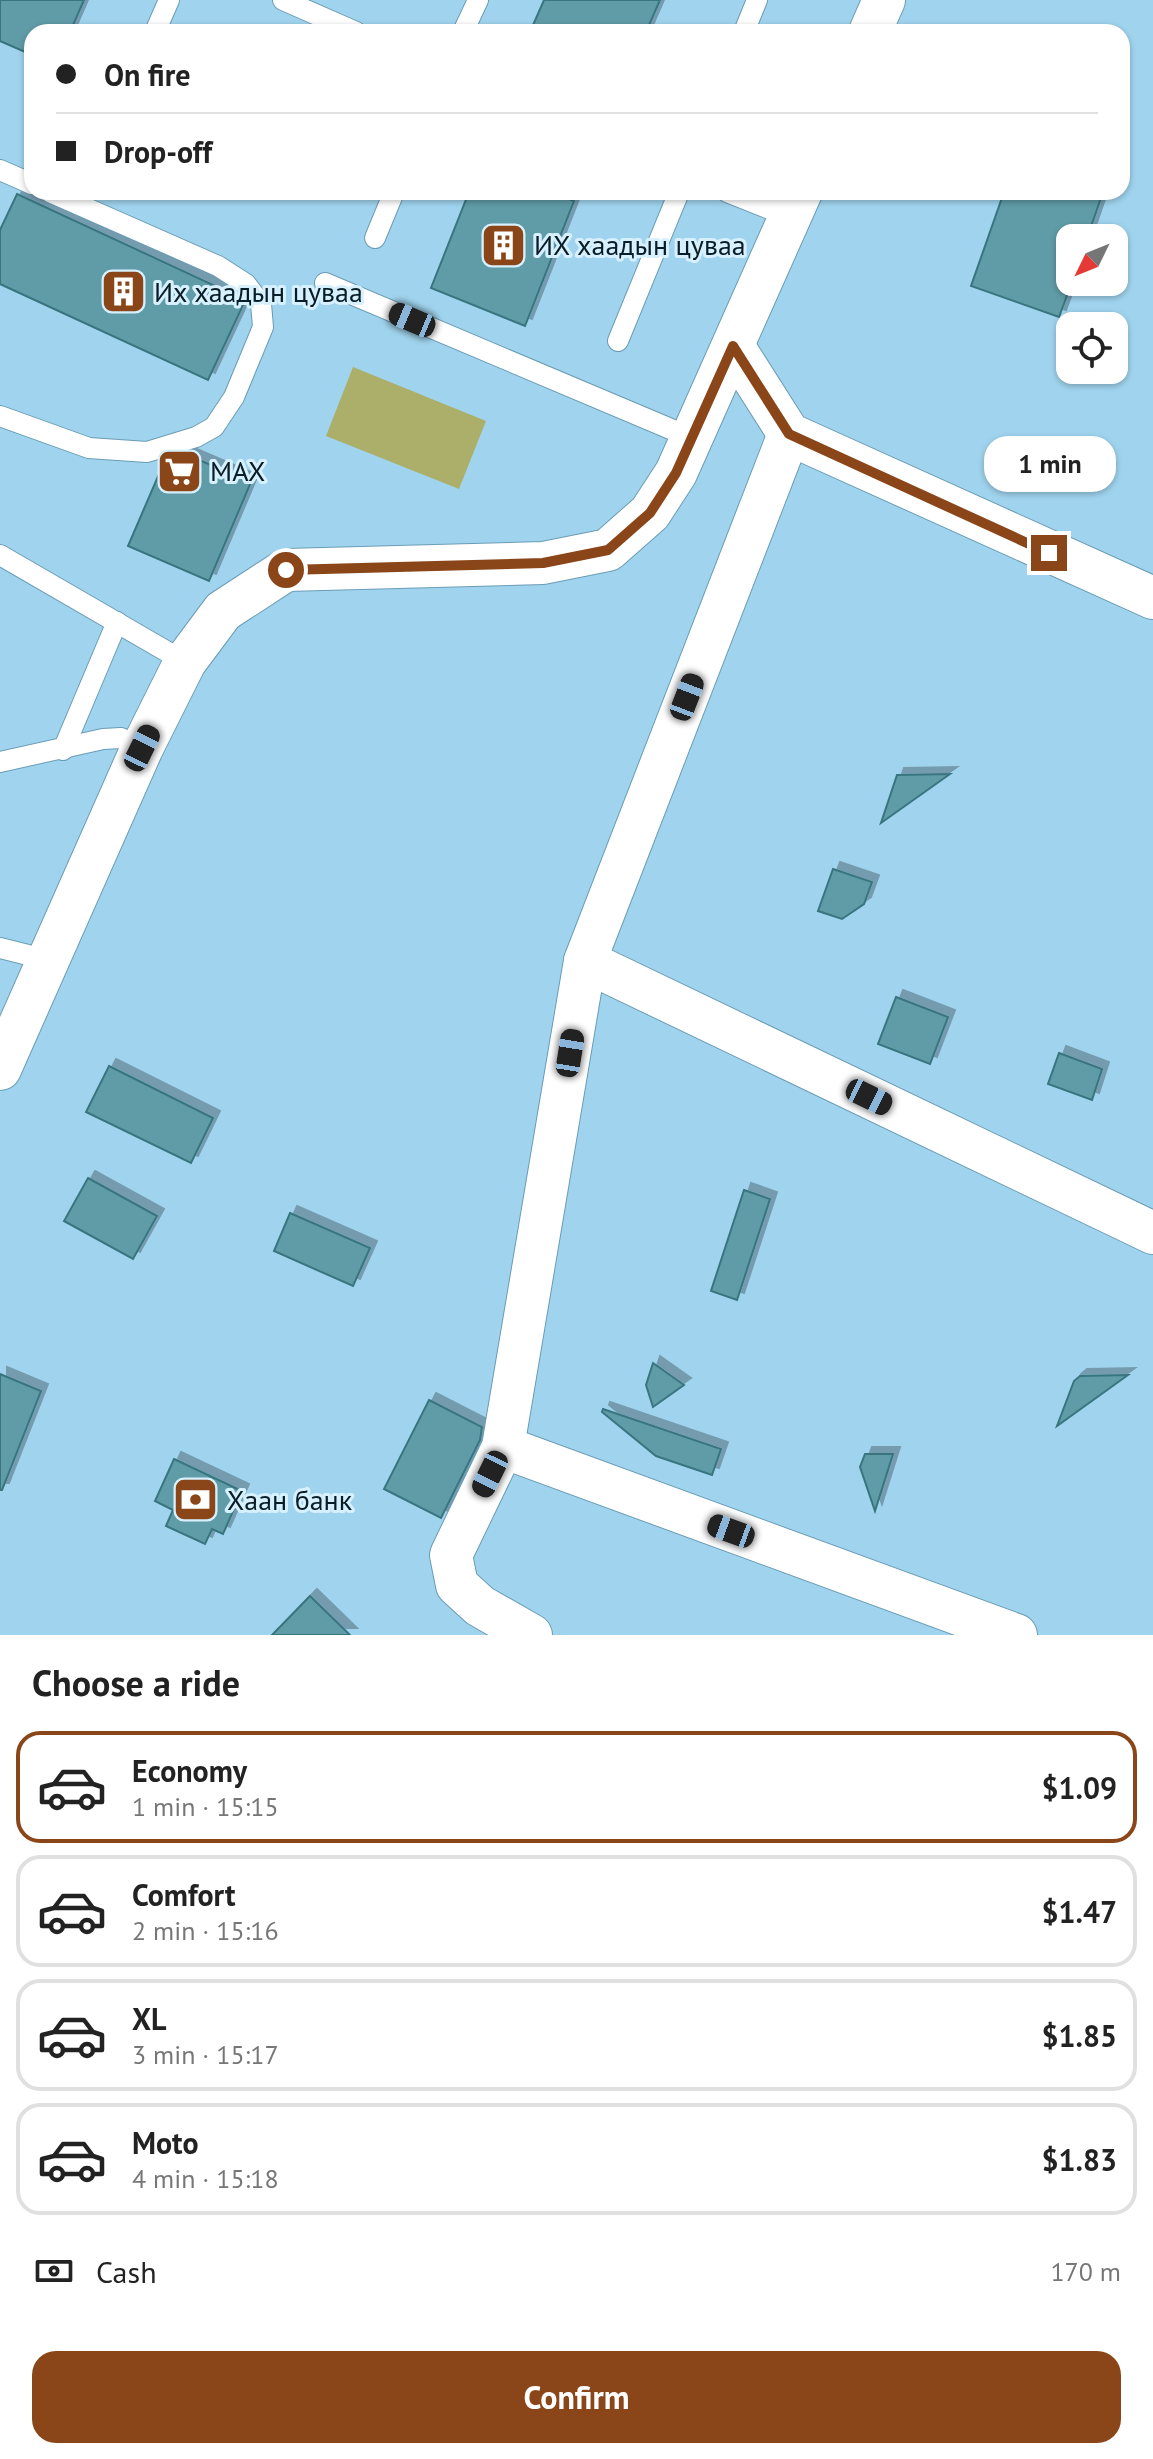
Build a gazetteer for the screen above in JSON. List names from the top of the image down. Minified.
{"places":{"building":["ИХ хаадын цуваа","Их хаадын цуваа"],"supermarket":["МАХ"],"bank":["Хаан банк"]},"north":"bottom left","page":{"banner":["On fire","Drop-off"],"bubble":"1 min","heading":"Choose a ride","list":[{"name":"Economy","note":"1 min · 15:15","value":"$1.09"},{"name":"Comfort","note":"2 min · 15:16","value":"$1.47"},{"name":"XL","note":"3 min · 15:17","value":"$1.85"},{"name":"Moto","note":"4 min · 15:18","value":"$1.83"}],"pay":["Cash","170 m"],"buttons":"Confirm"}}
